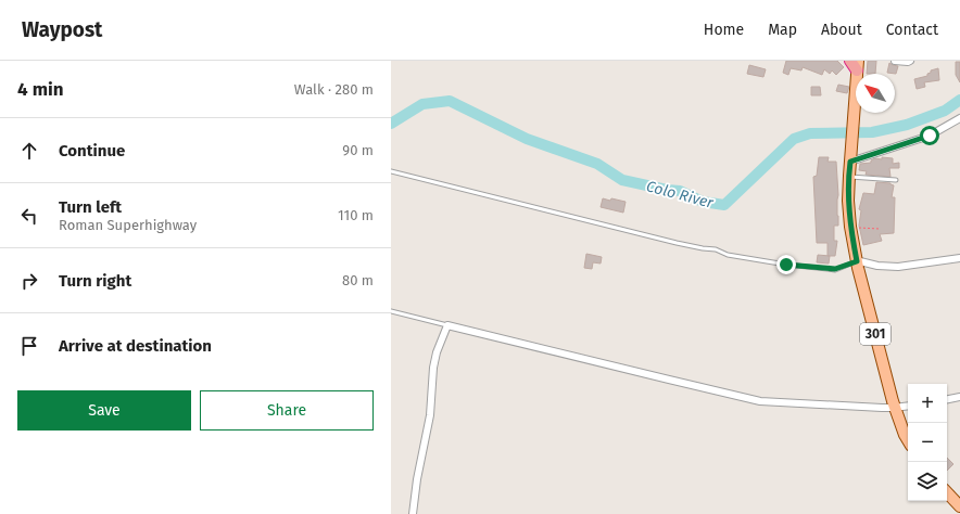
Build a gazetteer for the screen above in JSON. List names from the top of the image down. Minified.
{"streets":{"main road":["301"]},"water":["Colo River"],"north":"top left","page":{"header":"Waypost","nav":["Home","Map","About","Contact"],"heading":["4 min","Walk · 280 m"],"list":[["Continue","90 m"],["Turn left","Roman Superhighway","110 m"],["Turn right","80 m"],"Arrive at destination"],"buttons":["Save","Share"],"map_buttons":["+","−"]}}
